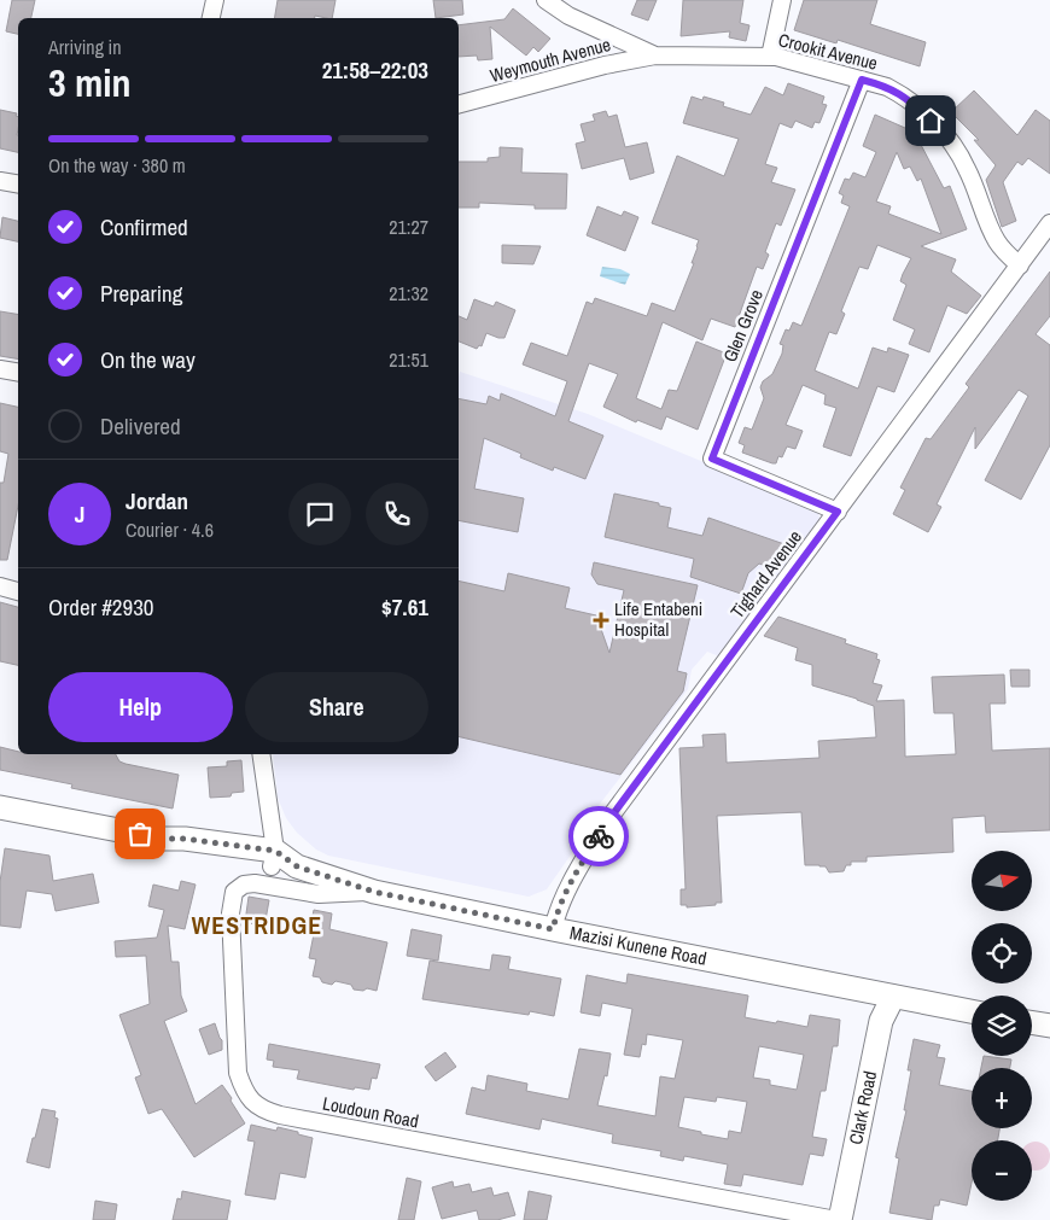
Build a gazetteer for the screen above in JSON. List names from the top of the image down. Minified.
{"streets":{"street":["Crookit Avenue","Weymouth Avenue","Glen Grove","Tighard Avenue","Mazisi Kunene Road","Clark Road","Loudoun Road"]},"crossings":[["Crookit Avenue","Weymouth Avenue"],["Crookit Avenue","Glen Grove"],["Crookit Avenue","Tighard Avenue"],["Glen Grove","Tighard Avenue"],["Tighard Avenue","Mazisi Kunene Road"],["Mazisi Kunene Road","Clark Road"],["Mazisi Kunene Road","Loudoun Road"],["Clark Road","Loudoun Road"]],"districts":["WESTRIDGE"],"places":{"health":["Life Entabeni Hospital"]},"north":"right","page":{"heading":["3 min","Arriving in","21:58–22:03"],"panel":["Jordan","Courier · 4.6","Order #2930","$7.61"],"bar":"On the way · 380 m","list":[["Confirmed","21:27"],["Preparing","21:32"],["On the way","21:51"],"Delivered"],"round":"J","buttons":["Help","Share"],"map_buttons":["+","−"]}}
